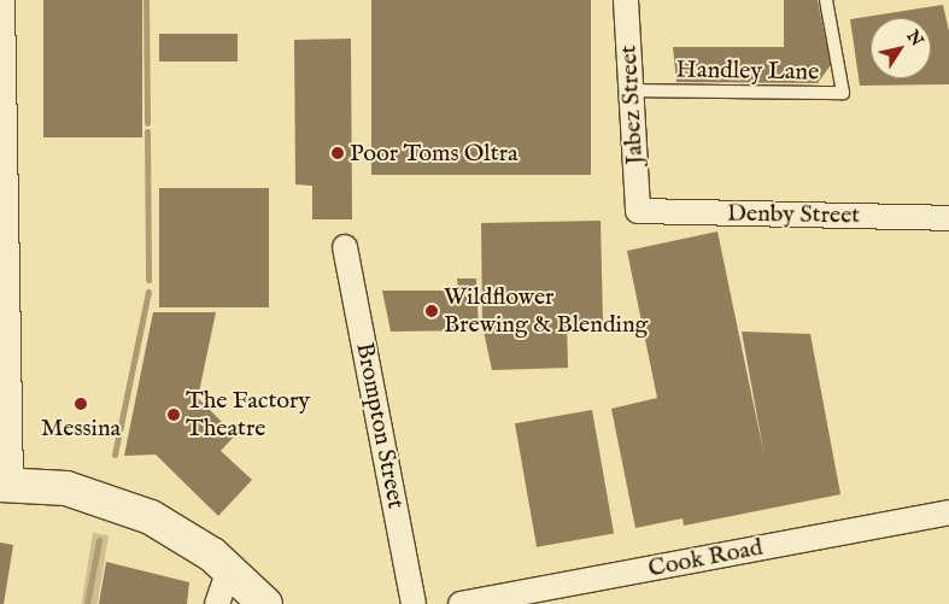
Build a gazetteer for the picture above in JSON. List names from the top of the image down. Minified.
{"streets":{"street":["Jabez Street","Denby Street","Brompton Street","Cook Road"],"lane":["Handley Lane"]},"crossings":[["Handley Lane","Jabez Street"],["Jabez Street","Denby Street"]],"places":["Poor Toms Oltra","Wildflower Brewing & Blending","Messina","The Factory Theatre"],"north":"top right"}
